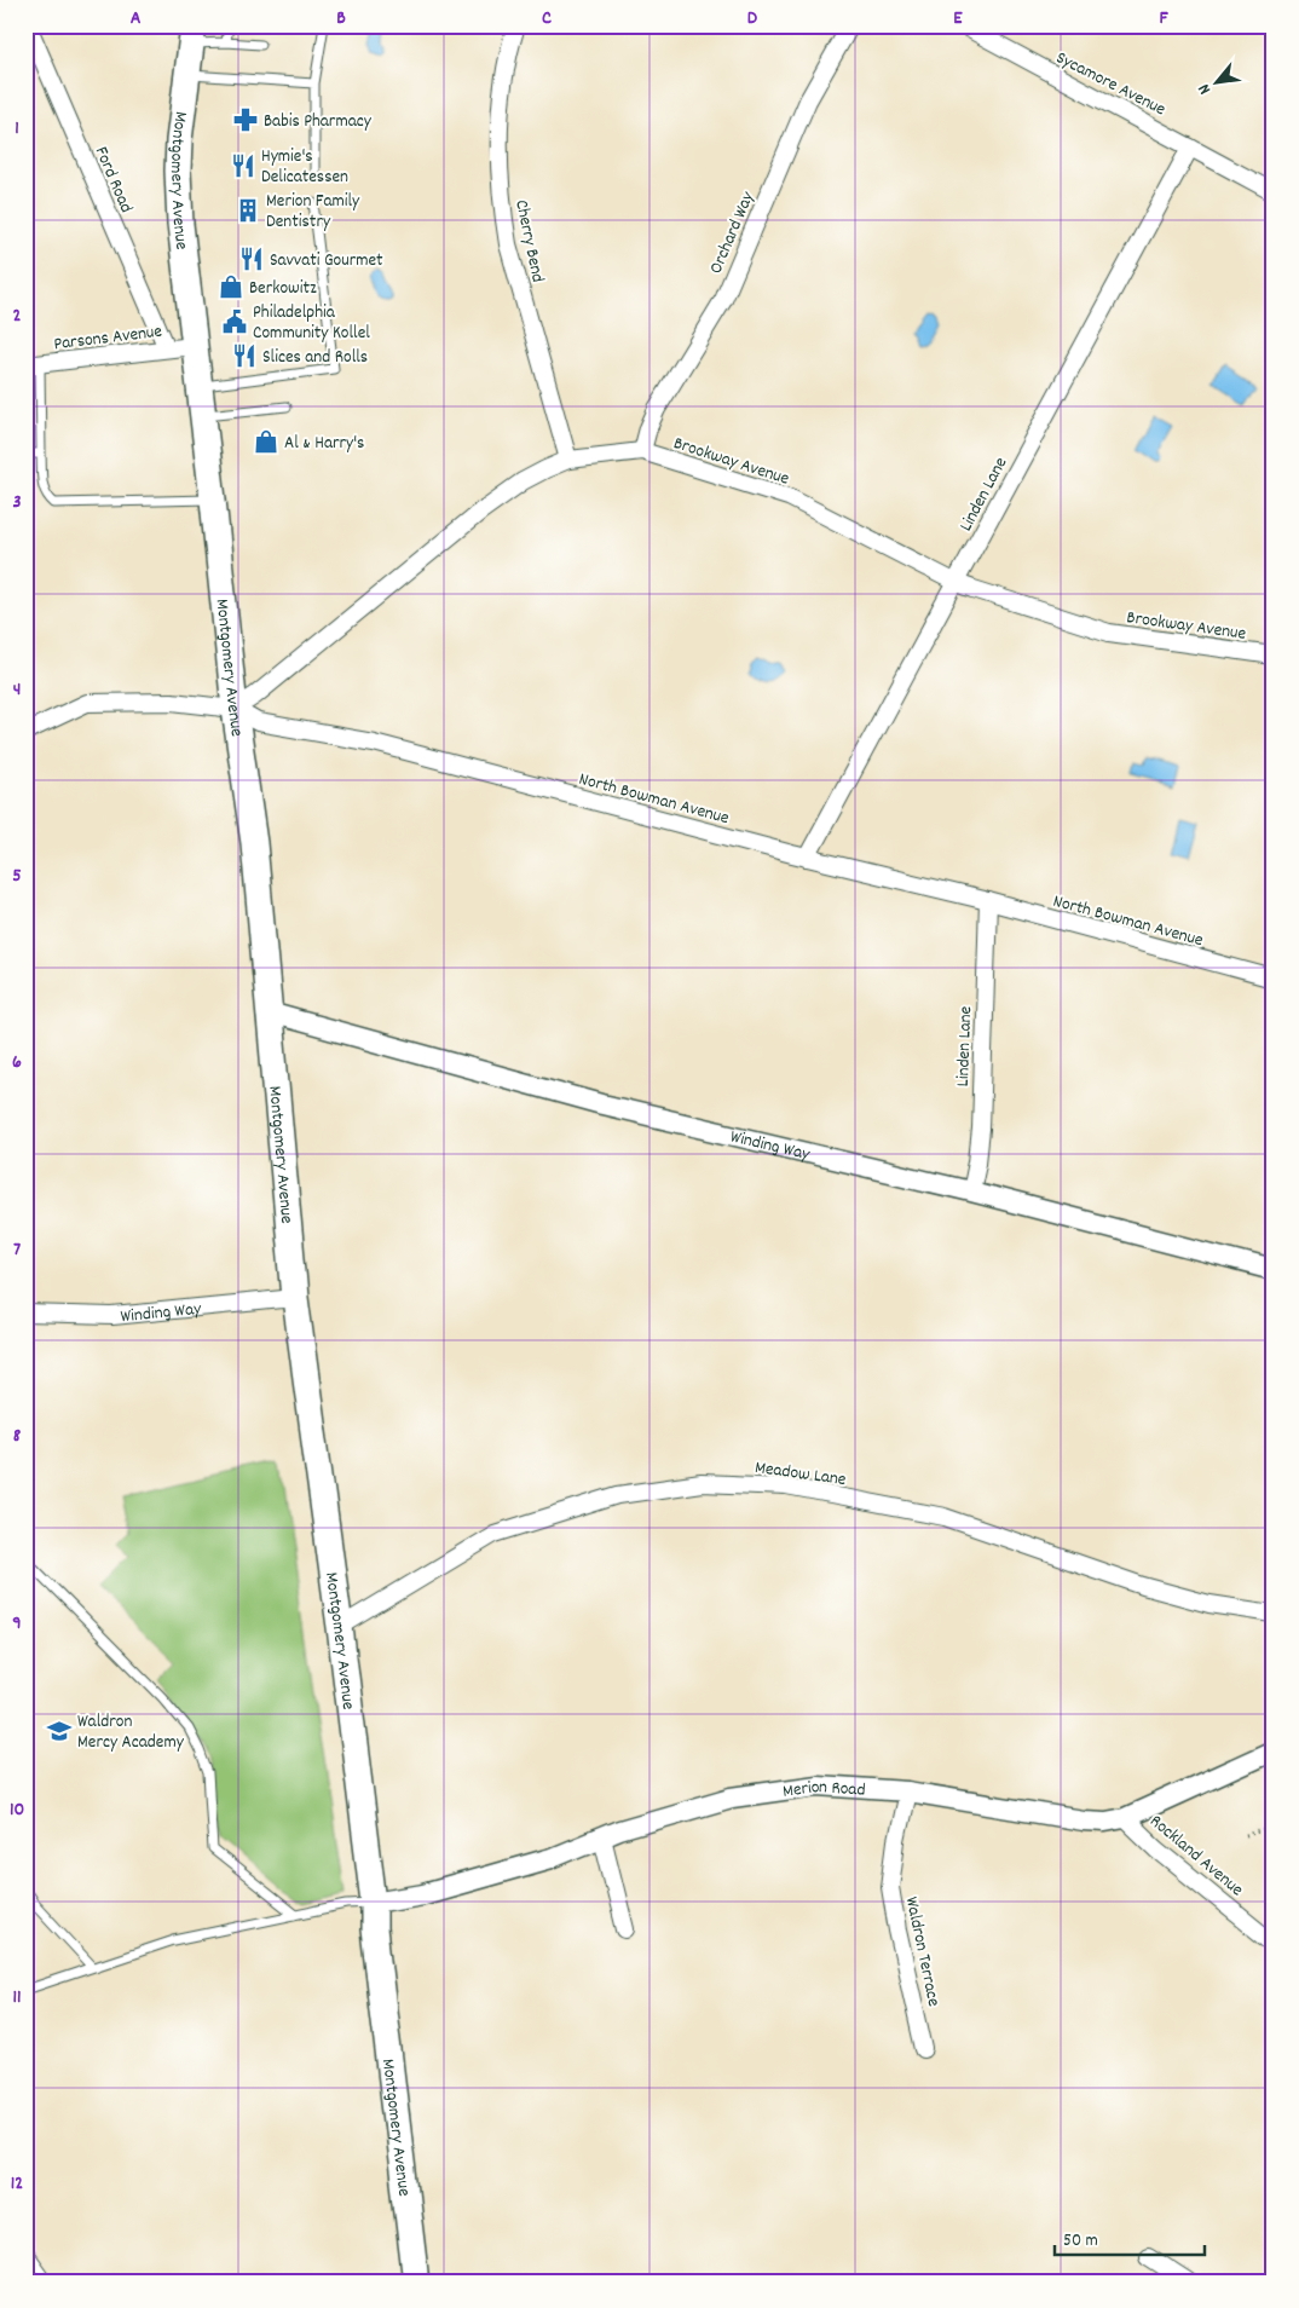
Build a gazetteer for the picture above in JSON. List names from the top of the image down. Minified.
{"streets":{"main road":["Montgomery Avenue"],"street":["Sycamore Avenue","Ford Road","Orchard Way","Cherry Bend","Parsons Avenue","Brookway Avenue","Linden Lane","North Bowman Avenue","Winding Way","Meadow Lane","Merion Road","Rockland Avenue","Waldron Terrace"]},"crossings":[["Sycamore Avenue","Linden Lane"],["Ford Road","Parsons Avenue"],["Montgomery Avenue","Parsons Avenue"],["Montgomery Avenue","Brookway Avenue"],["Montgomery Avenue","North Bowman Avenue"],["Montgomery Avenue","Winding Way"],["Montgomery Avenue","Meadow Lane"],["Montgomery Avenue","Merion Road"],["Orchard Way","Brookway Avenue"],["Cherry Bend","Brookway Avenue"],["Brookway Avenue","Linden Lane"],["Brookway Avenue","North Bowman Avenue"],["Linden Lane","North Bowman Avenue"],["Linden Lane","Winding Way"],["Merion Road","Rockland Avenue"],["Merion Road","Waldron Terrace"]],"places":{"pharmacy":["Babis Pharmacy"],"restaurant":["Hymie's Delicatessen","Savvati Gourmet","Slices and Rolls"],"building":["Merion Family Dentistry"],"shop":["Berkowitz","Al & Harry's"],"public building":["Philadelphia Community Kollel"],"school or university":["Waldron Mercy Academy"]},"scale_bar":"50 m","north":"bottom left","grid":{"columns":["A","B","C","D","E","F"],"rows":["1","2","3","4","5","6","7","8","9","10","11","12"]}}
